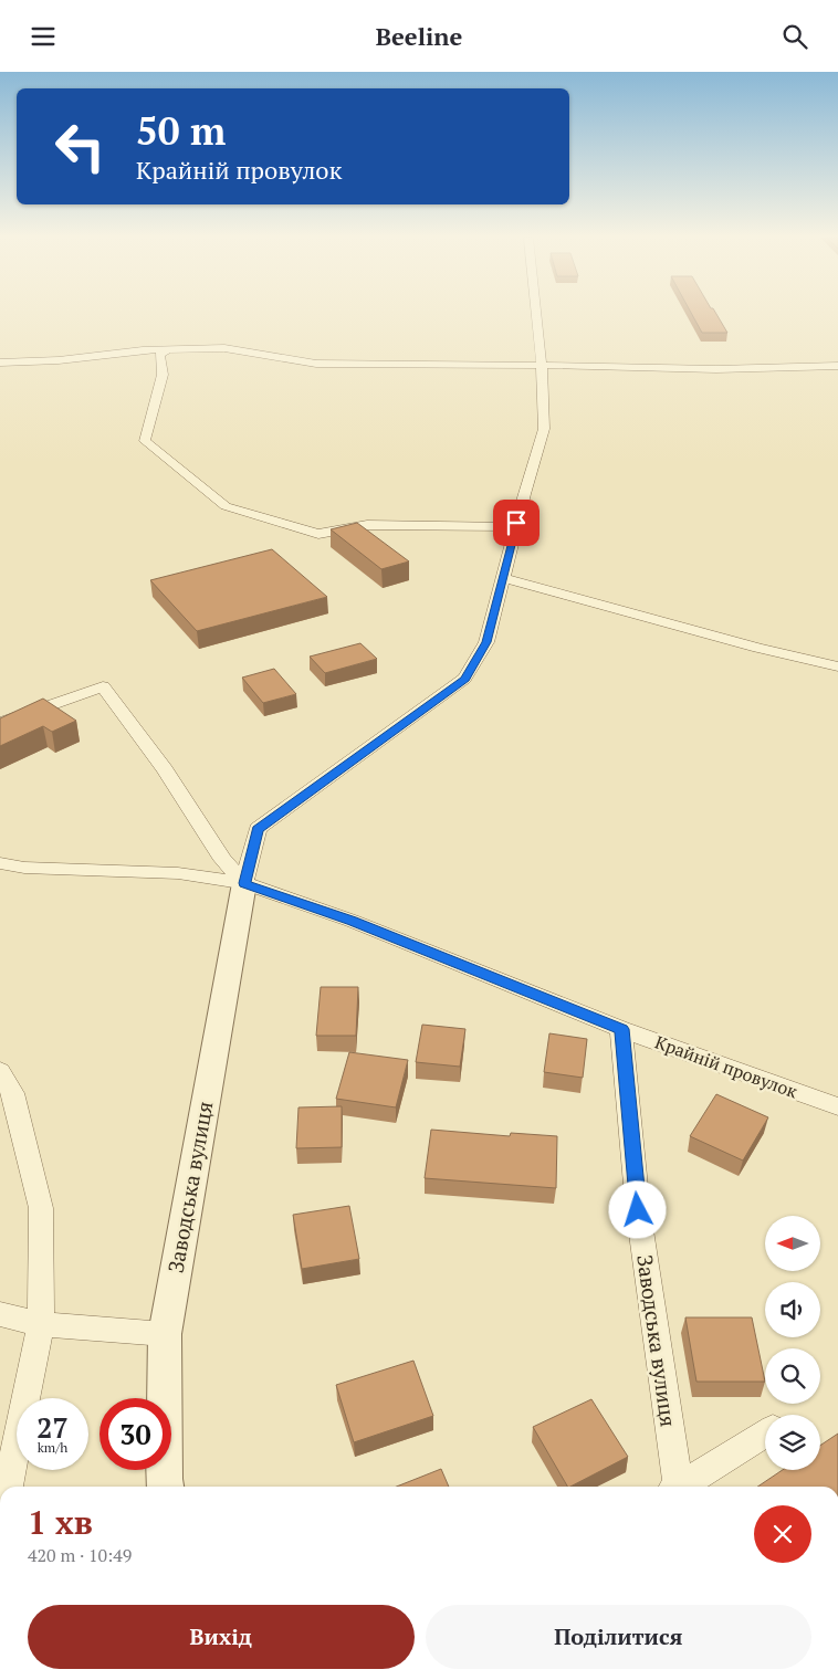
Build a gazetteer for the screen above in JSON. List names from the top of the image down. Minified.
{"streets":{"street":["Крайній провулок","Заводська вулиця"]},"crossings":[["Крайній провулок","Заводська вулиця"]],"north":"left","page":{"header":"Beeline","turn":["50 m","Крайній провулок"],"speed":"27 km/h","limit":"30","heading":["1 хв","420 m · 10:49"],"buttons":["Вихід","Поділитися"]}}
